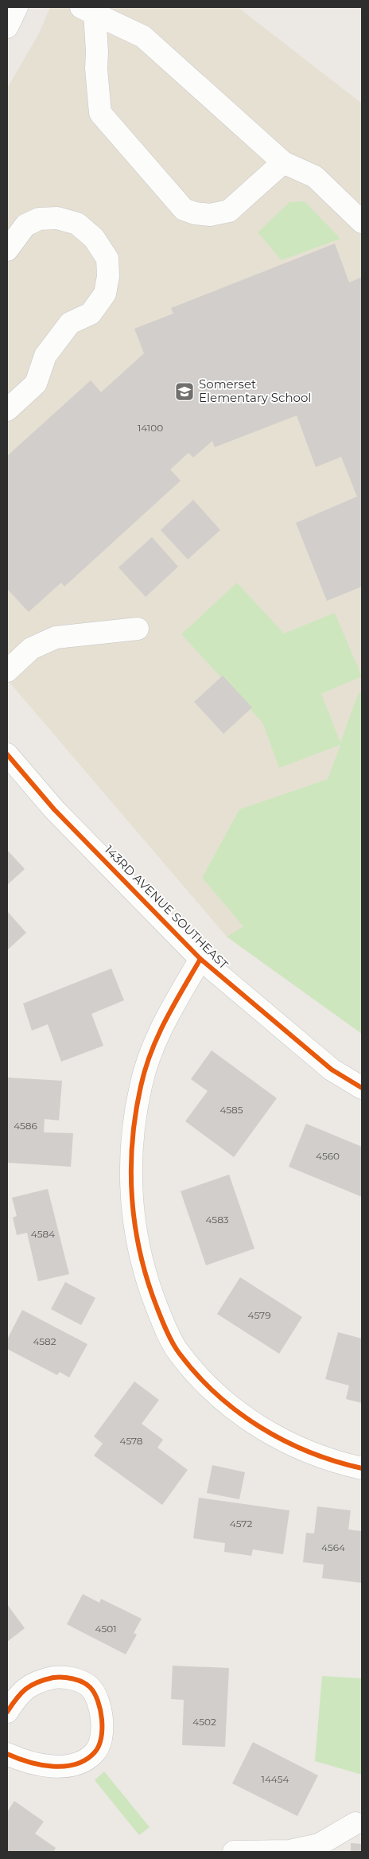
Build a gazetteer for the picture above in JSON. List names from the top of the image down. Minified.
{"streets":{"street":["143RD AVENUE SOUTHEAST"]},"places":{"school or university":["Somerset Elementary School"]},"house_numbers":["14100","4585","4586","4560","4583","4584","4579","4582","4578","4572","4564","4501","4502","14454"]}
